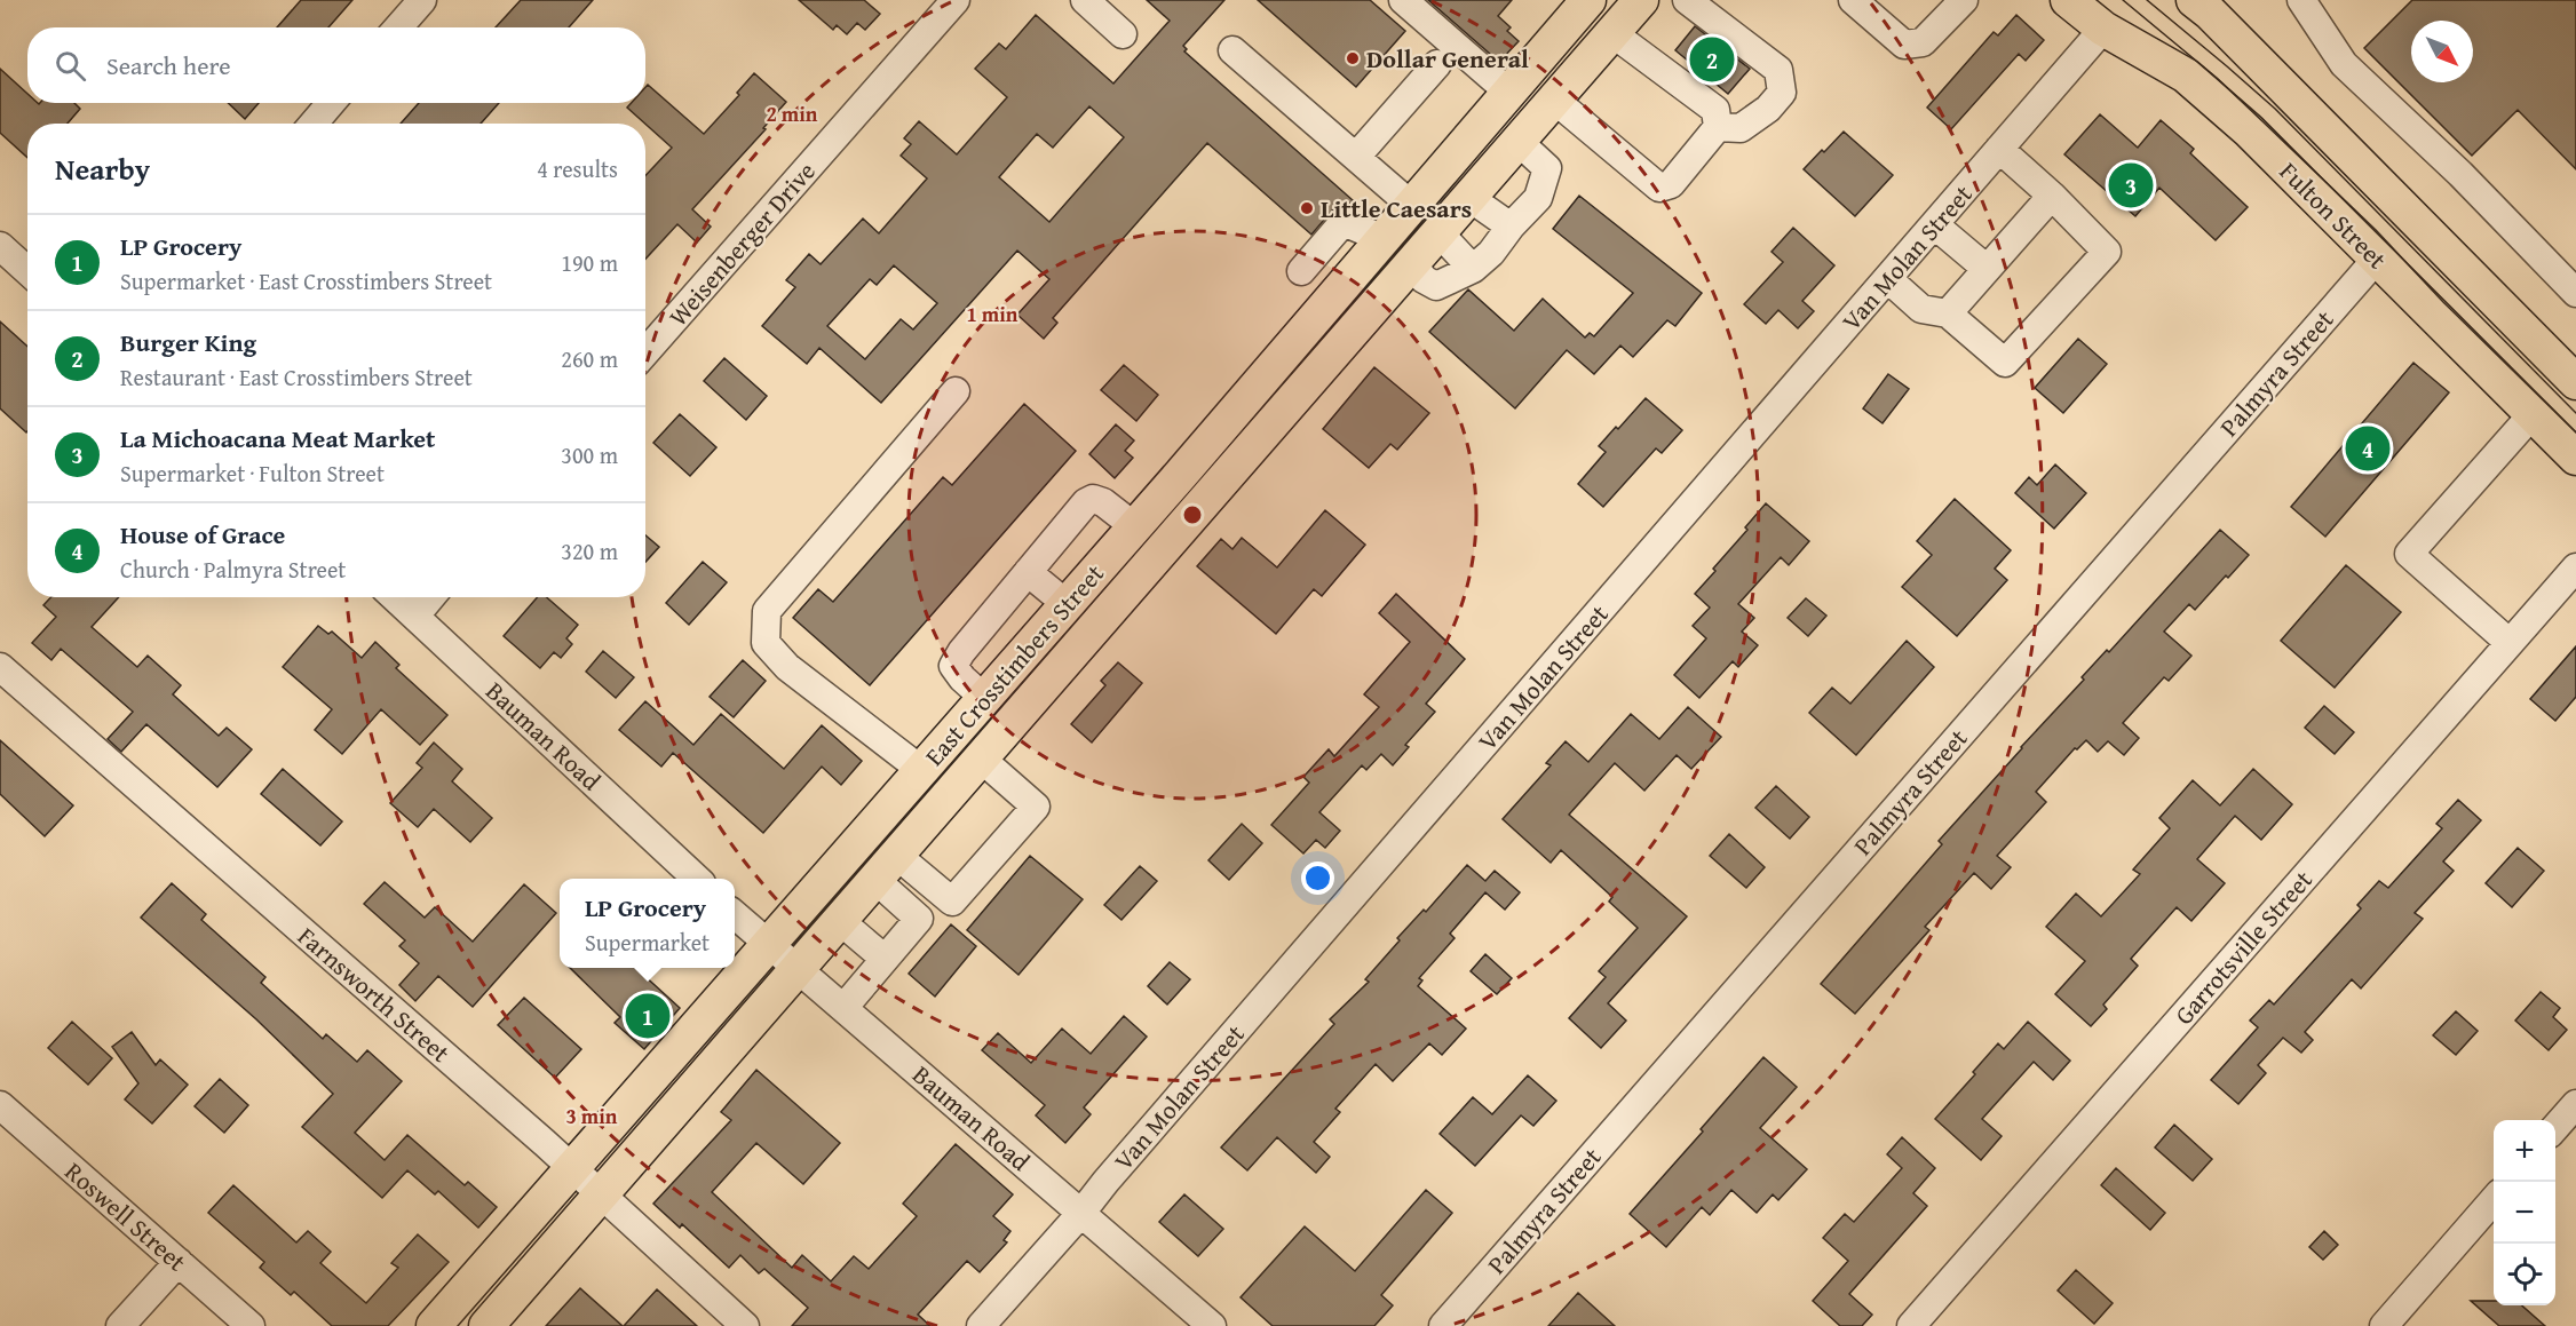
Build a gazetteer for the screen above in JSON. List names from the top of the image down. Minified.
{"streets":{"main road":["Fulton Street","East Crosstimbers Street"],"street":["Weisenberger Drive","Van Molan Street","Palmyra Street","Bauman Road","Garrotsville Street","Farnsworth Street","Roswell Street"]},"crossings":[["Fulton Street","Van Molan Street"],["Fulton Street","Palmyra Street"],["Van Molan Street","Bauman Road"],["East Crosstimbers Street","Bauman Road"],["East Crosstimbers Street","Farnsworth Street"]],"places":["Dollar General","Little Caesars"],"north":"bottom right","page":{"search":"Search here","pins":["2","3","4","1"],"heading":["Nearby","4 results"],"list":[{"mark":"1","name":"LP Grocery","note":"Supermarket · East Crosstimbers Street","value":"190 m"},{"mark":"2","name":"Burger King","note":"Restaurant · East Crosstimbers Street","value":"260 m"},{"mark":"3","name":"La Michoacana Meat Market","note":"Supermarket · Fulton Street","value":"300 m"},{"mark":"4","name":"House of Grace","note":"Church · Palmyra Street","value":"320 m"}],"popup":["LP Grocery","Supermarket"],"map_buttons":["+","−"]},"rings":["2 min","1 min","3 min"]}
